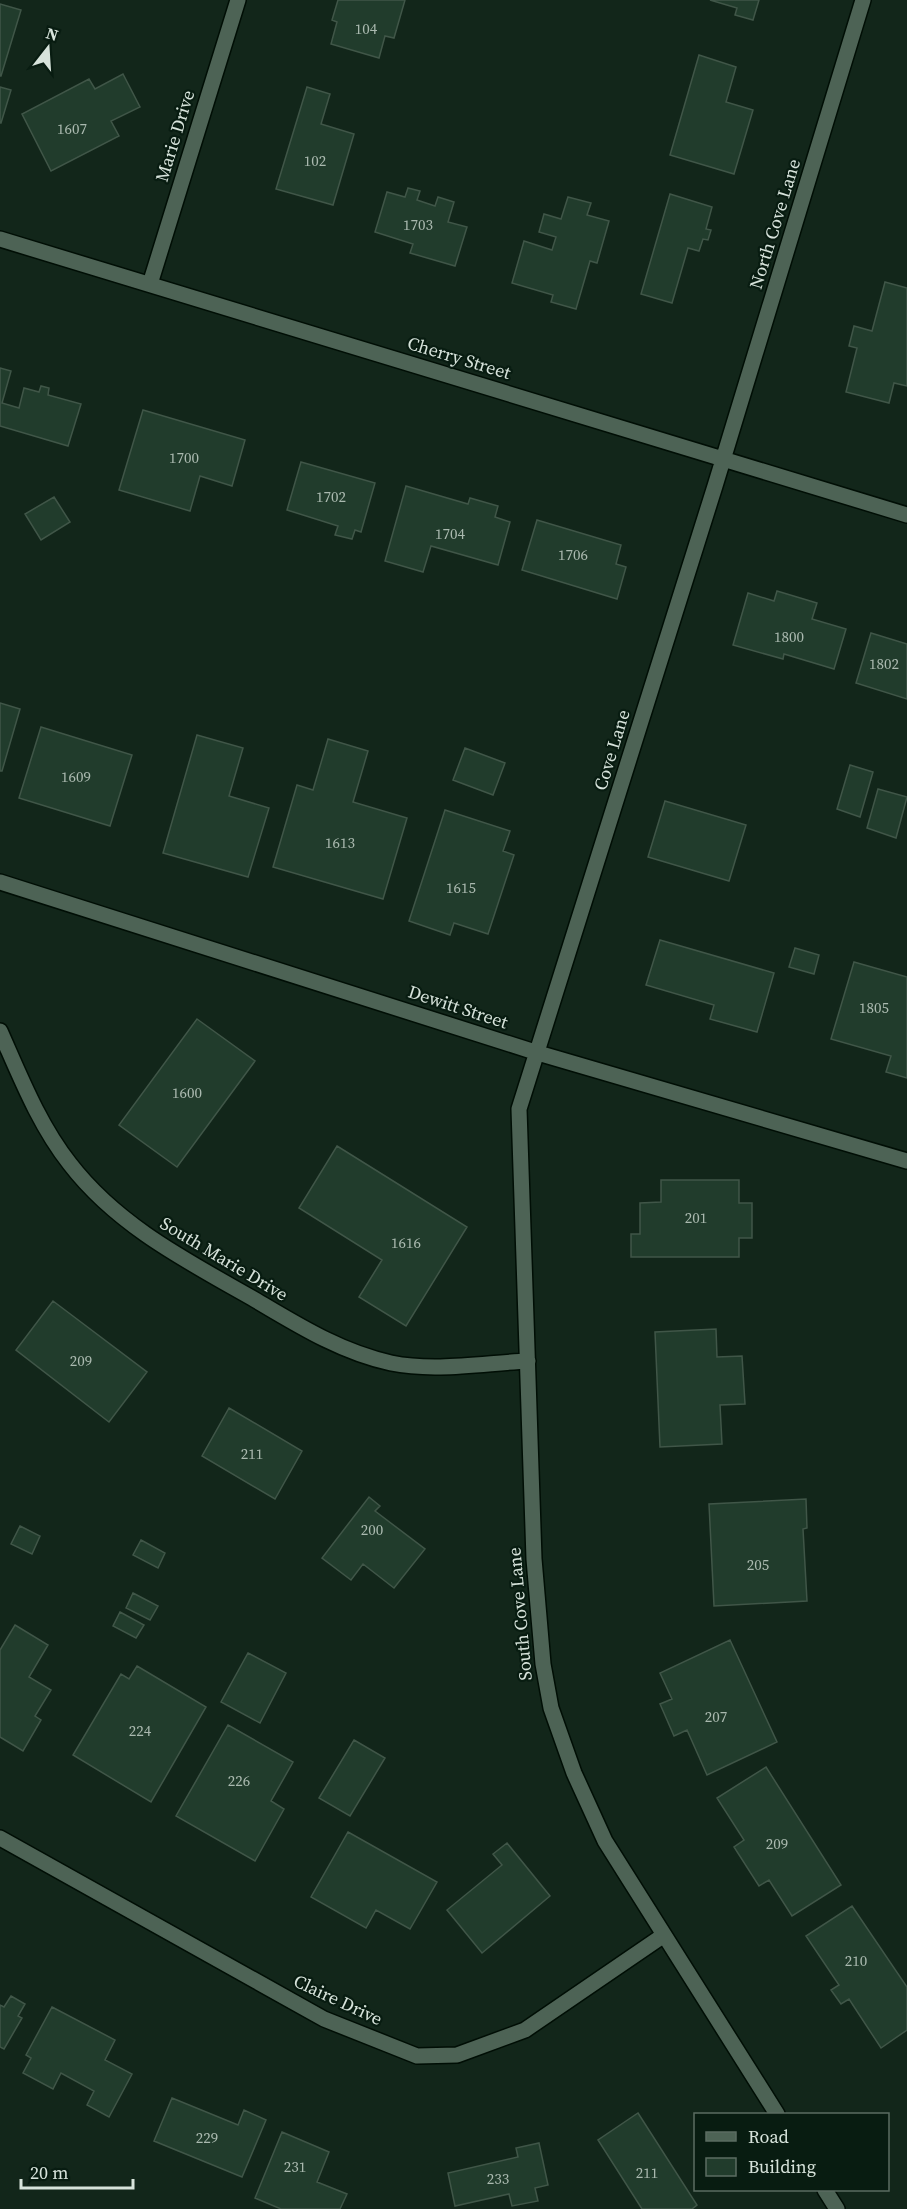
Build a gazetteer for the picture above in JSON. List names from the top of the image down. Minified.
{"streets":{"street":["Marie Drive","North Cove Lane","Cherry Street","Cove Lane","Dewitt Street","South Marie Drive","South Cove Lane","Claire Drive"]},"crossings":[["Marie Drive","Cherry Street"],["North Cove Lane","Cherry Street"],["North Cove Lane","Cove Lane"],["Cherry Street","Cove Lane"],["Cove Lane","Dewitt Street"],["Cove Lane","South Cove Lane"],["Dewitt Street","South Cove Lane"],["South Marie Drive","South Cove Lane"],["South Cove Lane","Claire Drive"]],"house_numbers":["104","1607","102","1703","1700","1702","1704","1706","1800","1802","1609","1613","1615","1805","1600","201","1616","209","211","200","205","207","224","226","209","210","229","231","211","233"],"legend":["Road","Building"],"scale_bar":"20 m","north":"top"}
